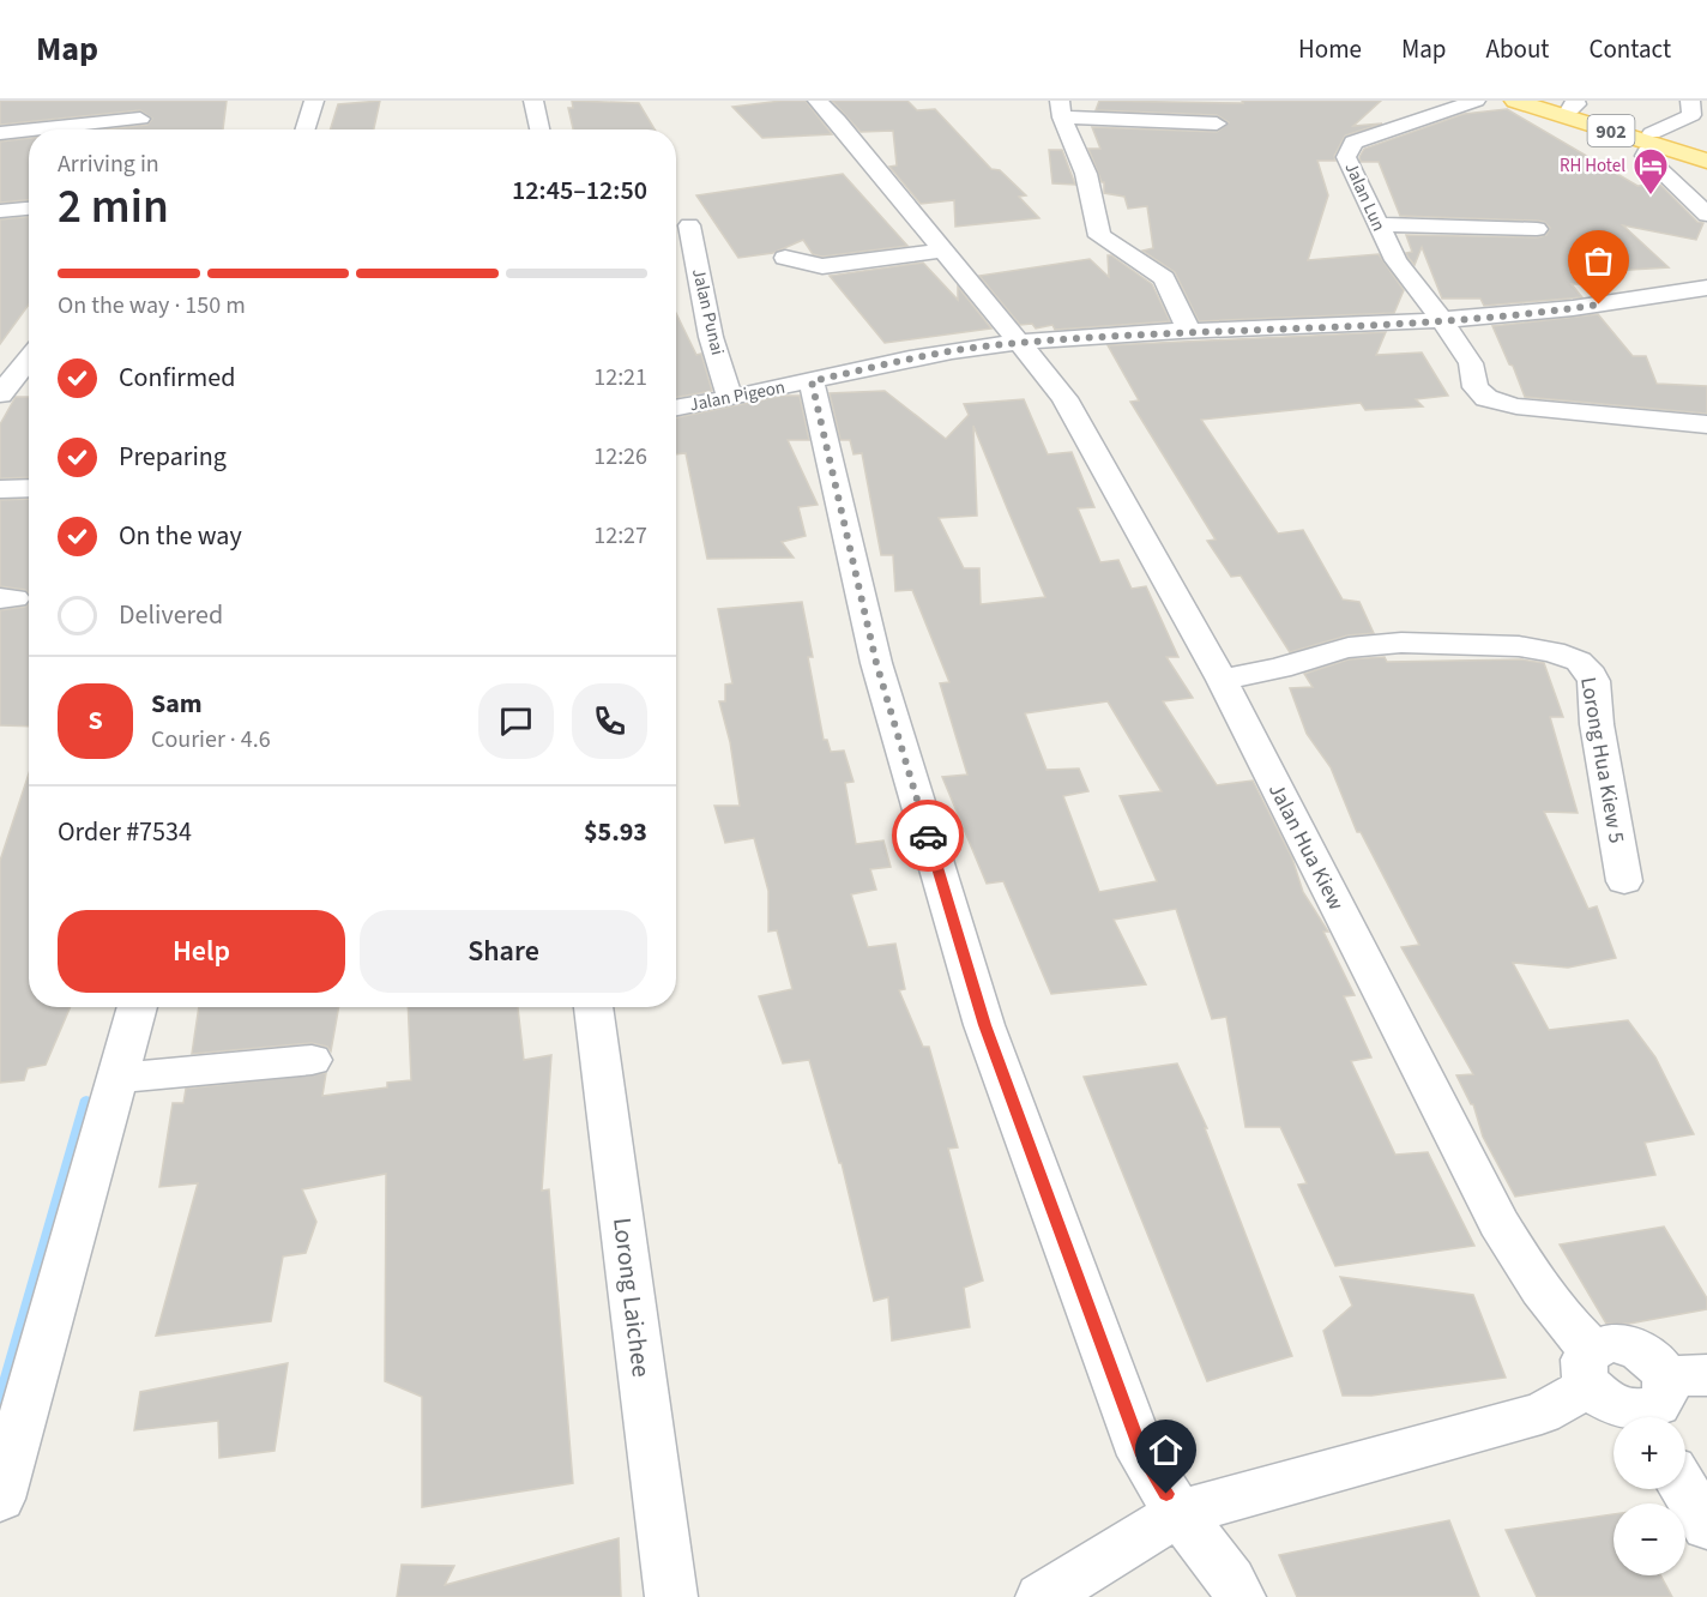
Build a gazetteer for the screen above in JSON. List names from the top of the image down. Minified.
{"streets":{"main road":["902"],"street":["Jalan Lun","Jalan Punai","Jalan Pigeon","Lorong Hua Kiew 5","Jalan Hua Kiew","Lorong Laichee"]},"crossings":[["Jalan Lun","Jalan Pigeon"],["Jalan Punai","Jalan Pigeon"],["Jalan Pigeon","Jalan Hua Kiew"],["Lorong Hua Kiew 5","Jalan Hua Kiew"]],"places":{"hotel":["RH Hotel"]},"page":{"header":"Map","nav":["Home","Map","About","Contact"],"heading":["2 min","Arriving in","12:45–12:50"],"panel":["Sam","Courier · 4.6","Order #7534","$5.93"],"bar":"On the way · 150 m","list":[["Confirmed","12:21"],["Preparing","12:26"],["On the way","12:27"],"Delivered"],"round":"S","buttons":["Help","Share"],"map_buttons":["+","−"]}}
